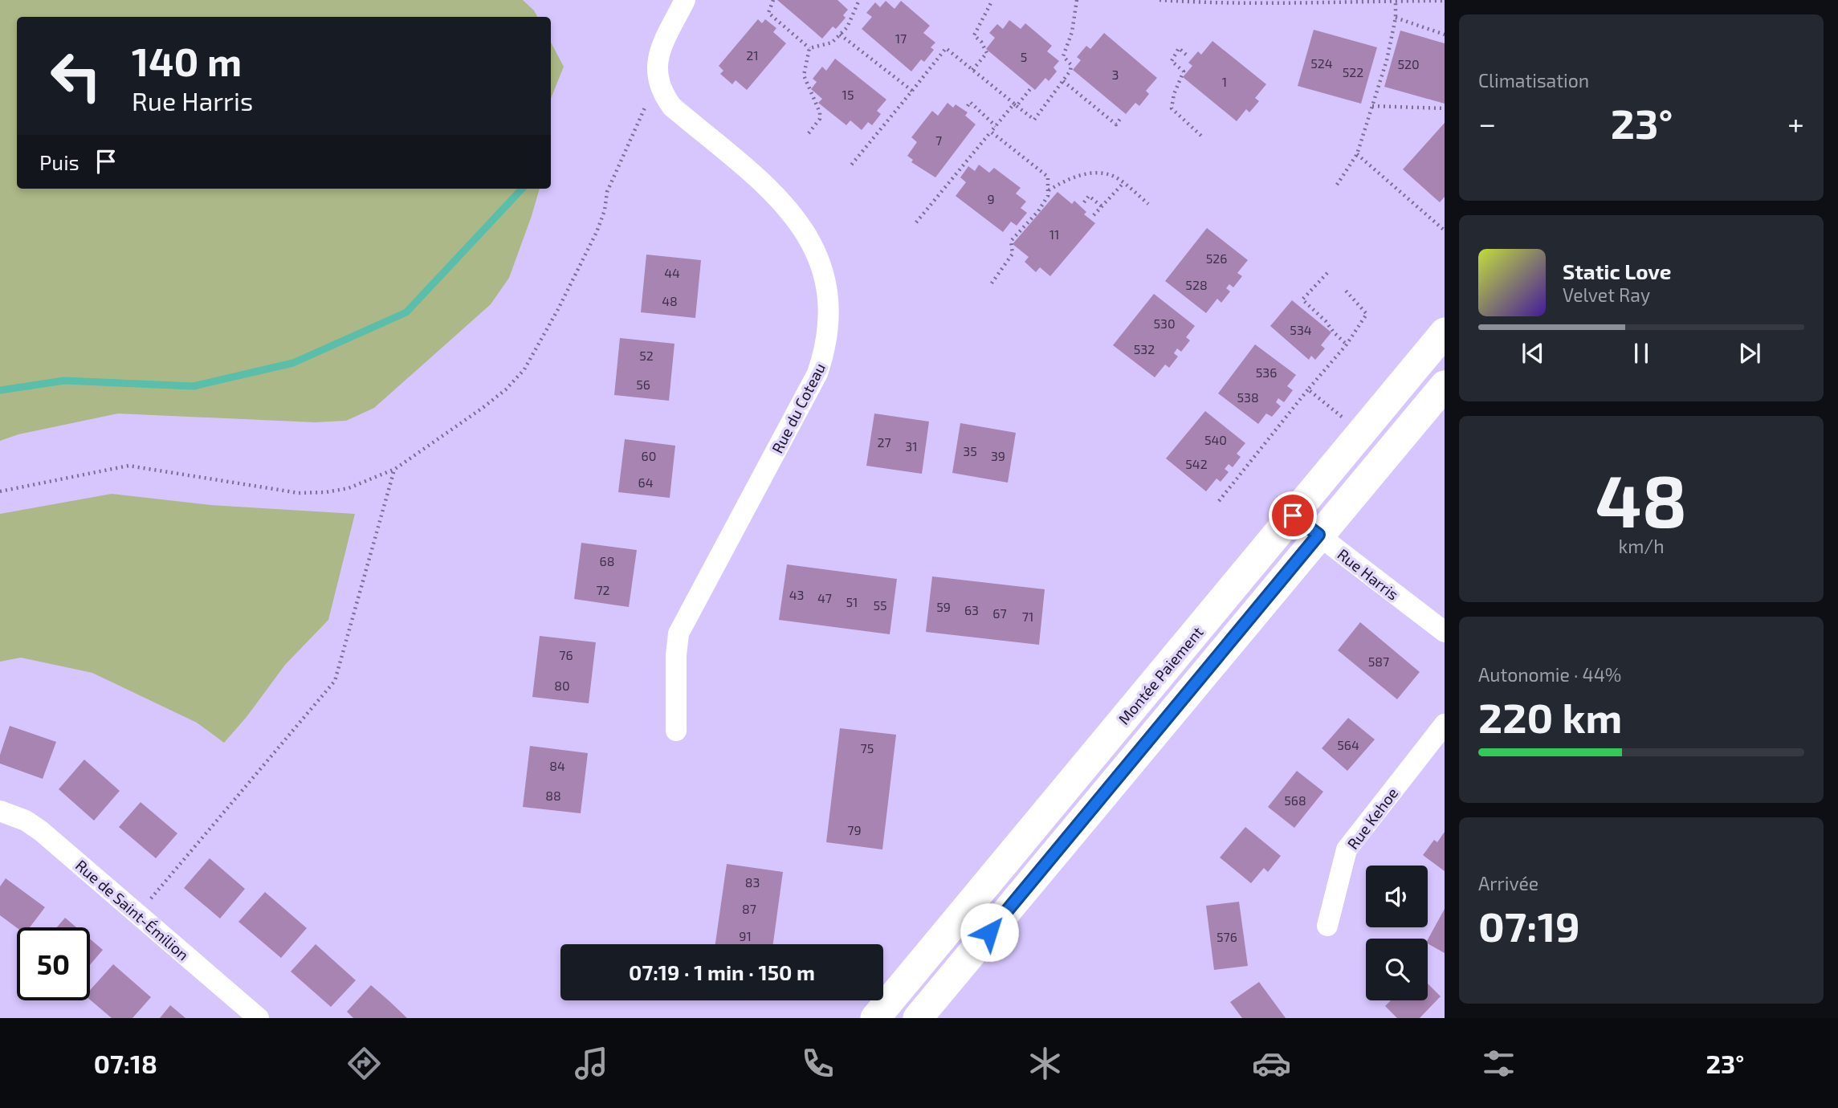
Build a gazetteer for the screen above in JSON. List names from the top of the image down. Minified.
{"streets":{"main road":["Montée Paiement"],"street":["Rue du Coteau","Rue Harris","Rue Kehoe","Rue de Saint-Émilion"]},"crossings":[["Rue Harris","Montée Paiement"]],"house_numbers":["17","21","5","524","520","522","3","1","15","7","9","11","526","44","528","48","530","534","532","52","536","56","538","540","27","31","35","60","39","542","64","68","72","43","47","51","55","59","63","67","71","76","587","80","564","75","84","88","568","79","83","87","91","576"],"page":{"tile":["Climatisation",["48","km/h"],["Autonomie · 44%","220 km"],["Arrivée","07:19"]],"turn":["140 m","Rue Harris"],"heat":["−","23°","+"],"then":"Puis","song":["Static Love","Velvet Ray"],"limit":"50","trip":"07:19 · 1 min · 150 m","tabs":["07:18","23°"]}}
